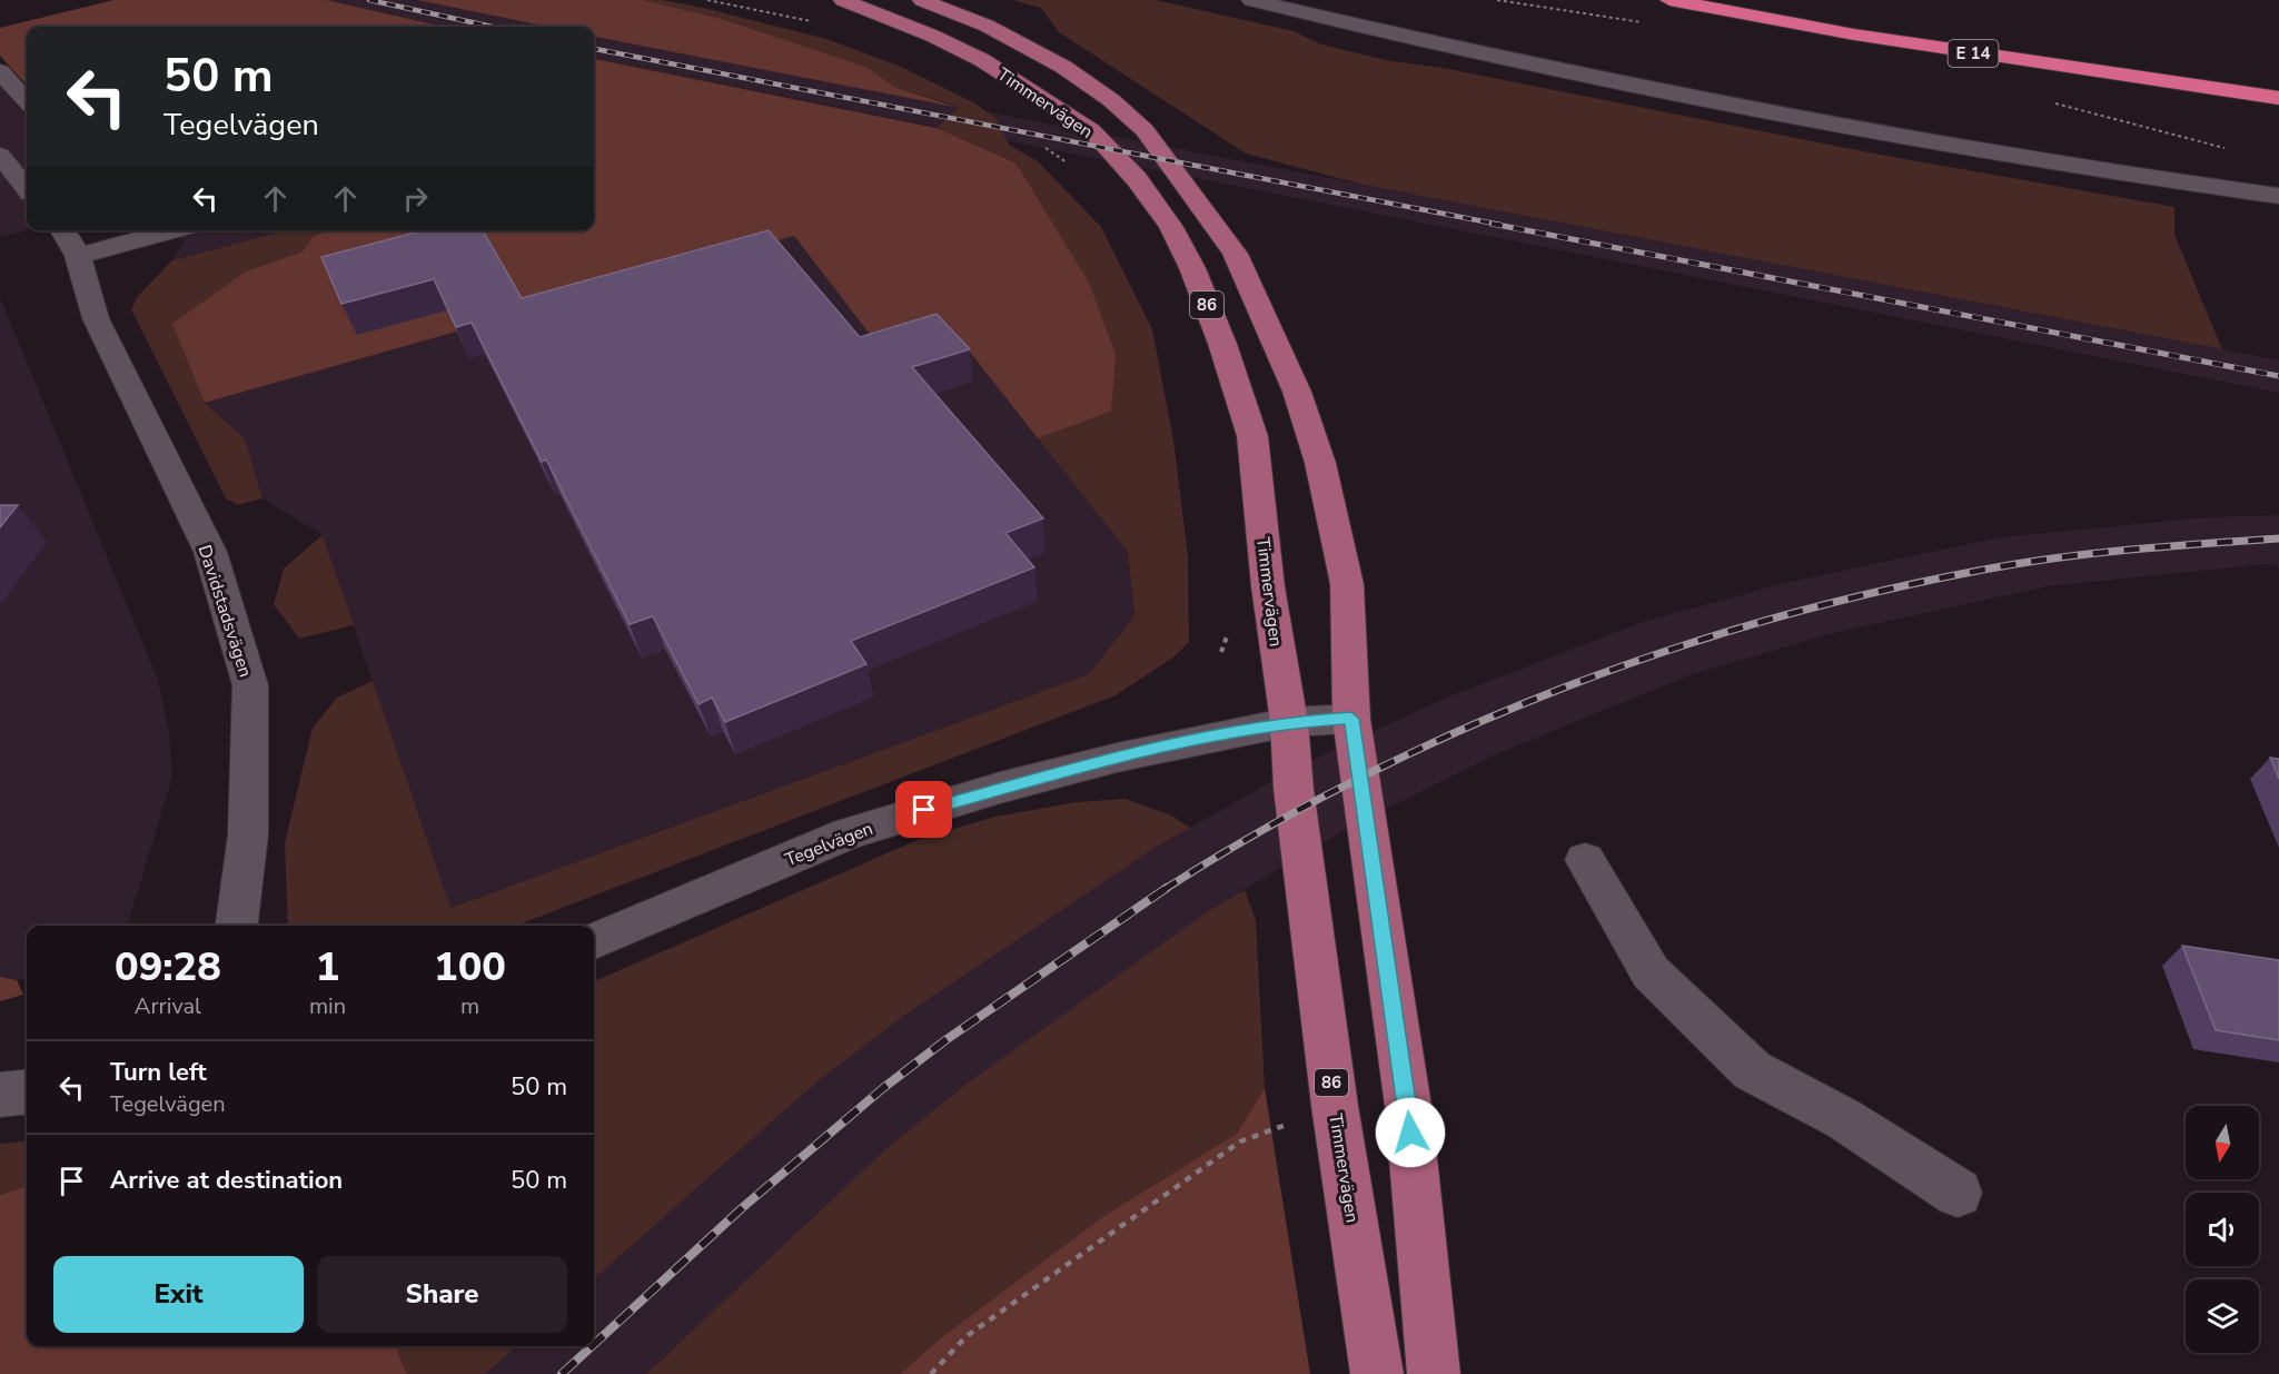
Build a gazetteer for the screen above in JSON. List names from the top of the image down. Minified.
{"streets":{"highway":["E 14"],"main road":["Timmervägen","86"],"street":["Davidstadsvägen","Tegelvägen"]},"crossings":[["Timmervägen","Tegelvägen"]],"north":"bottom","page":{"turn":["50 m","Tegelvägen"],"eta":["09:28","Arrival","1","min","100","m"],"list":[{"name":"Turn left","note":"Tegelvägen","value":"50 m"},{"name":"Arrive at destination","value":"50 m"}],"buttons":["Exit","Share"]}}
